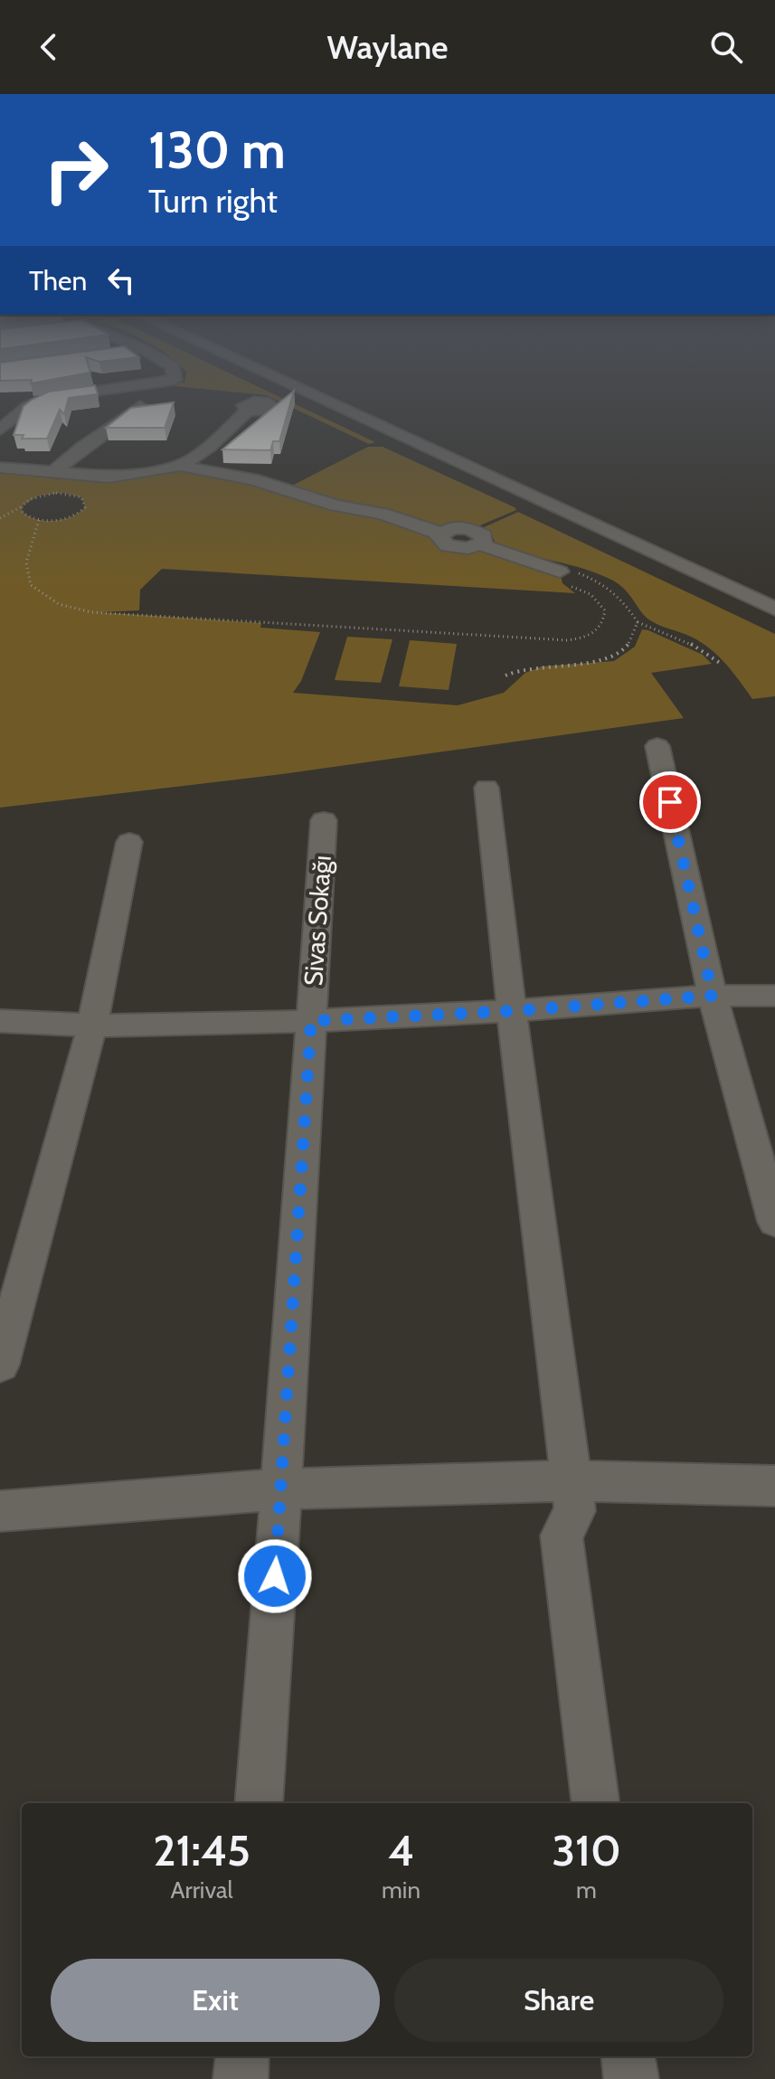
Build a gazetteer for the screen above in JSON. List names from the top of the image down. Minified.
{"streets":{"street":["Sivas Sokağı"]},"page":{"header":"Waylane","turn":["130 m","Turn right"],"then":"Then","eta":["21:45","Arrival","4","min","310","m"],"buttons":["Exit","Share"]}}
